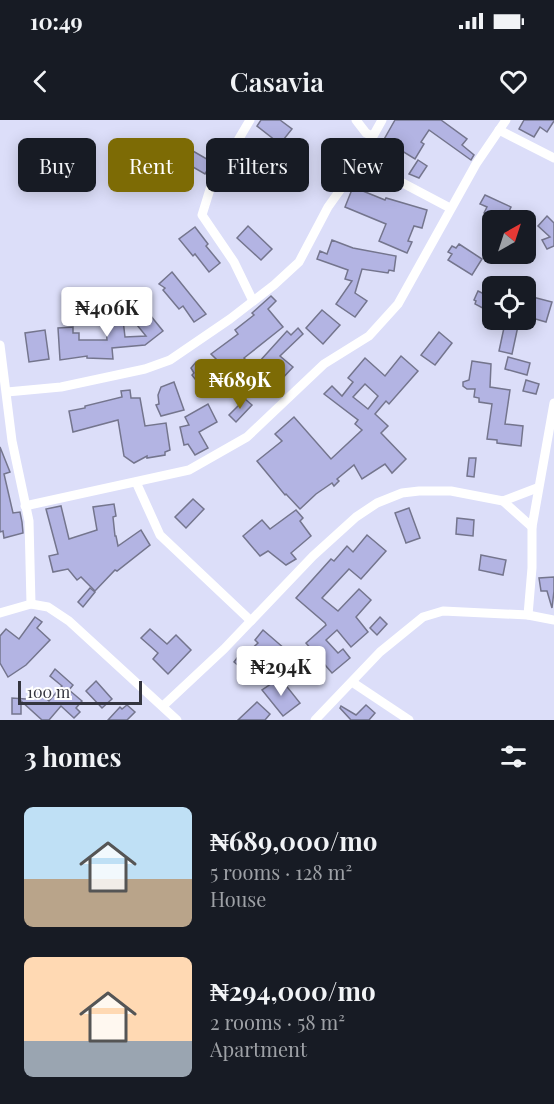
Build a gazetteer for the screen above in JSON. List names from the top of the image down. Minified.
{"scale_bar":"100 m","north":"top right","page":{"status":"10:49","header":"Casavia","chip":["Buy","Rent","Filters","New"],"price":["₦406K","₦689K","₦294K"],"scale":"100 m","heading":"3 homes","list":[{"name":"₦689,000/mo","note":"5 rooms · 128 m² · House"},{"name":"₦294,000/mo","note":"2 rooms · 58 m² · Apartment"}]}}
